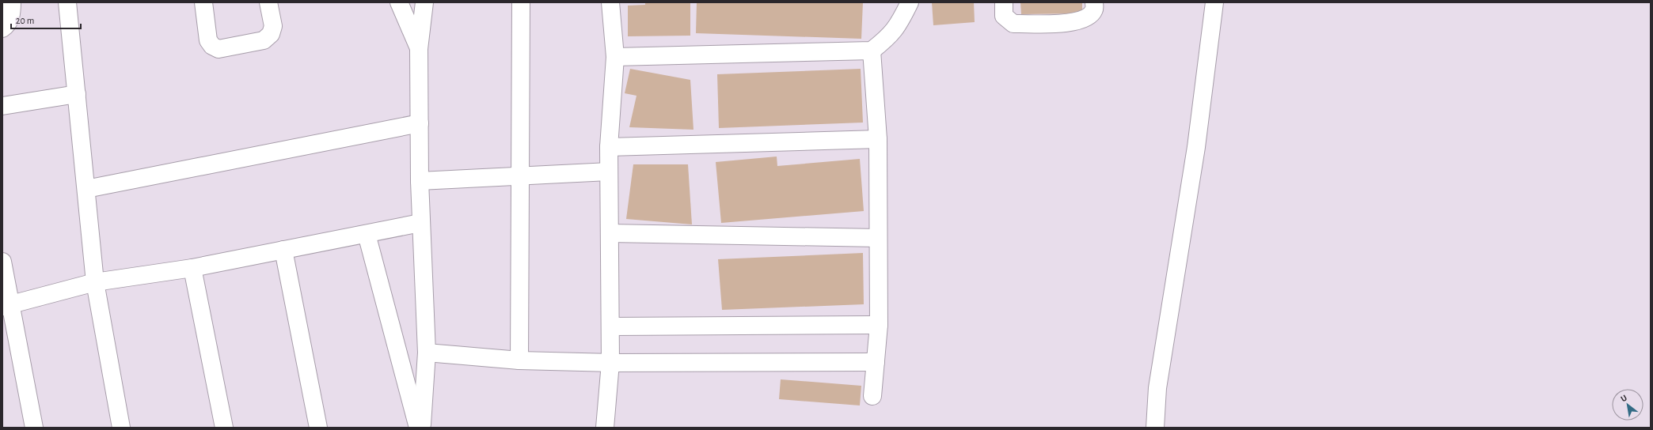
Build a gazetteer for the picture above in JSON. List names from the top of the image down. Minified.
{"scale_bar":"20 m","north":"top left"}
